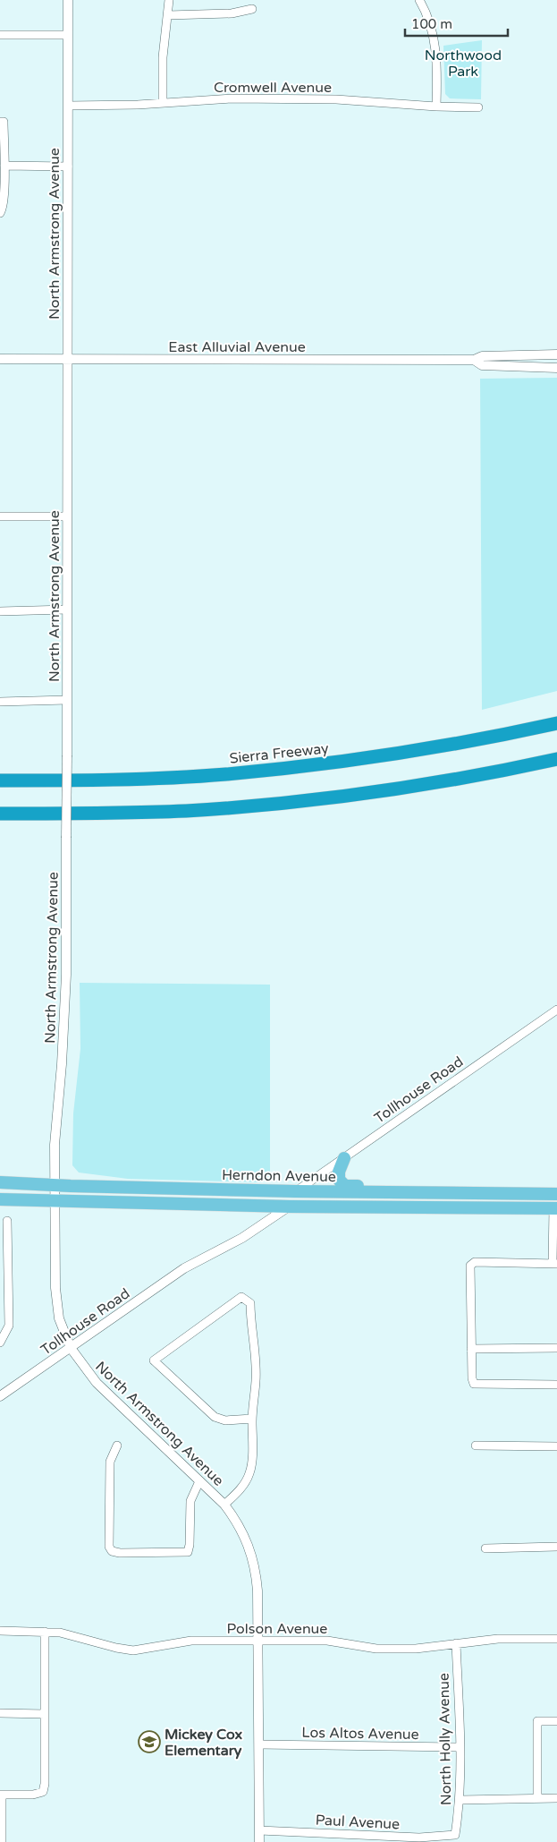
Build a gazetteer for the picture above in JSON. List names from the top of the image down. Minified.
{"streets":{"highway":["Sierra Freeway"],"main road":["Herndon Avenue"],"street":["Cromwell Avenue","North Armstrong Avenue","East Alluvial Avenue","Tollhouse Road","Polson Avenue","Los Altos Avenue","North Holly Avenue","Paul Avenue"]},"crossings":[["Cromwell Avenue","North Armstrong Avenue"],["North Armstrong Avenue","East Alluvial Avenue"],["North Armstrong Avenue","Tollhouse Road"],["North Armstrong Avenue","Herndon Avenue"],["North Armstrong Avenue","Polson Avenue"],["North Armstrong Avenue","Los Altos Avenue"],["North Armstrong Avenue","Paul Avenue"],["Tollhouse Road","Herndon Avenue"],["Polson Avenue","North Holly Avenue"],["Los Altos Avenue","North Holly Avenue"],["North Holly Avenue","Paul Avenue"]],"parks":["Northwood Park"],"places":{"school or university":["Mickey Cox Elementary"]},"scale_bar":"100 m"}
